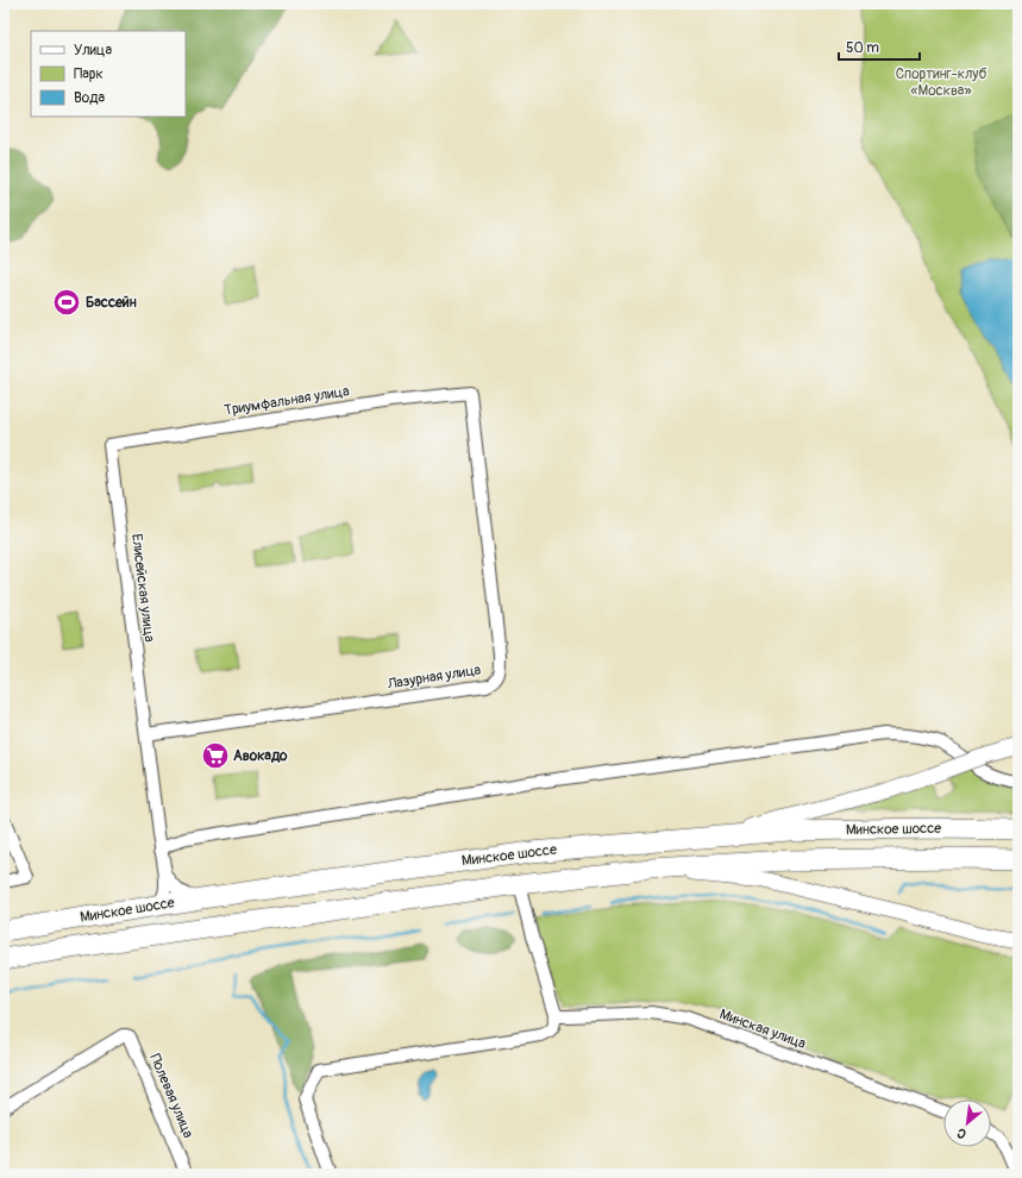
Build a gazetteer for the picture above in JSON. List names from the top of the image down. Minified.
{"streets":{"highway":["Минское шоссе"],"street":["Триумфальная улица","Елисейская улица","Лазурная улица","Минская улица","Полевая улица"]},"crossings":[["Триумфальная улица","Елисейская улица"],["Триумфальная улица","Лазурная улица"],["Елисейская улица","Лазурная улица"]],"parks":["Спортинг-клуб «Москва»"],"places":{"sports":["Бассейн"],"supermarket":["Авокадо"]},"legend":["Улица","Парк","Вода"],"scale_bar":"50 m","north":"bottom left"}
